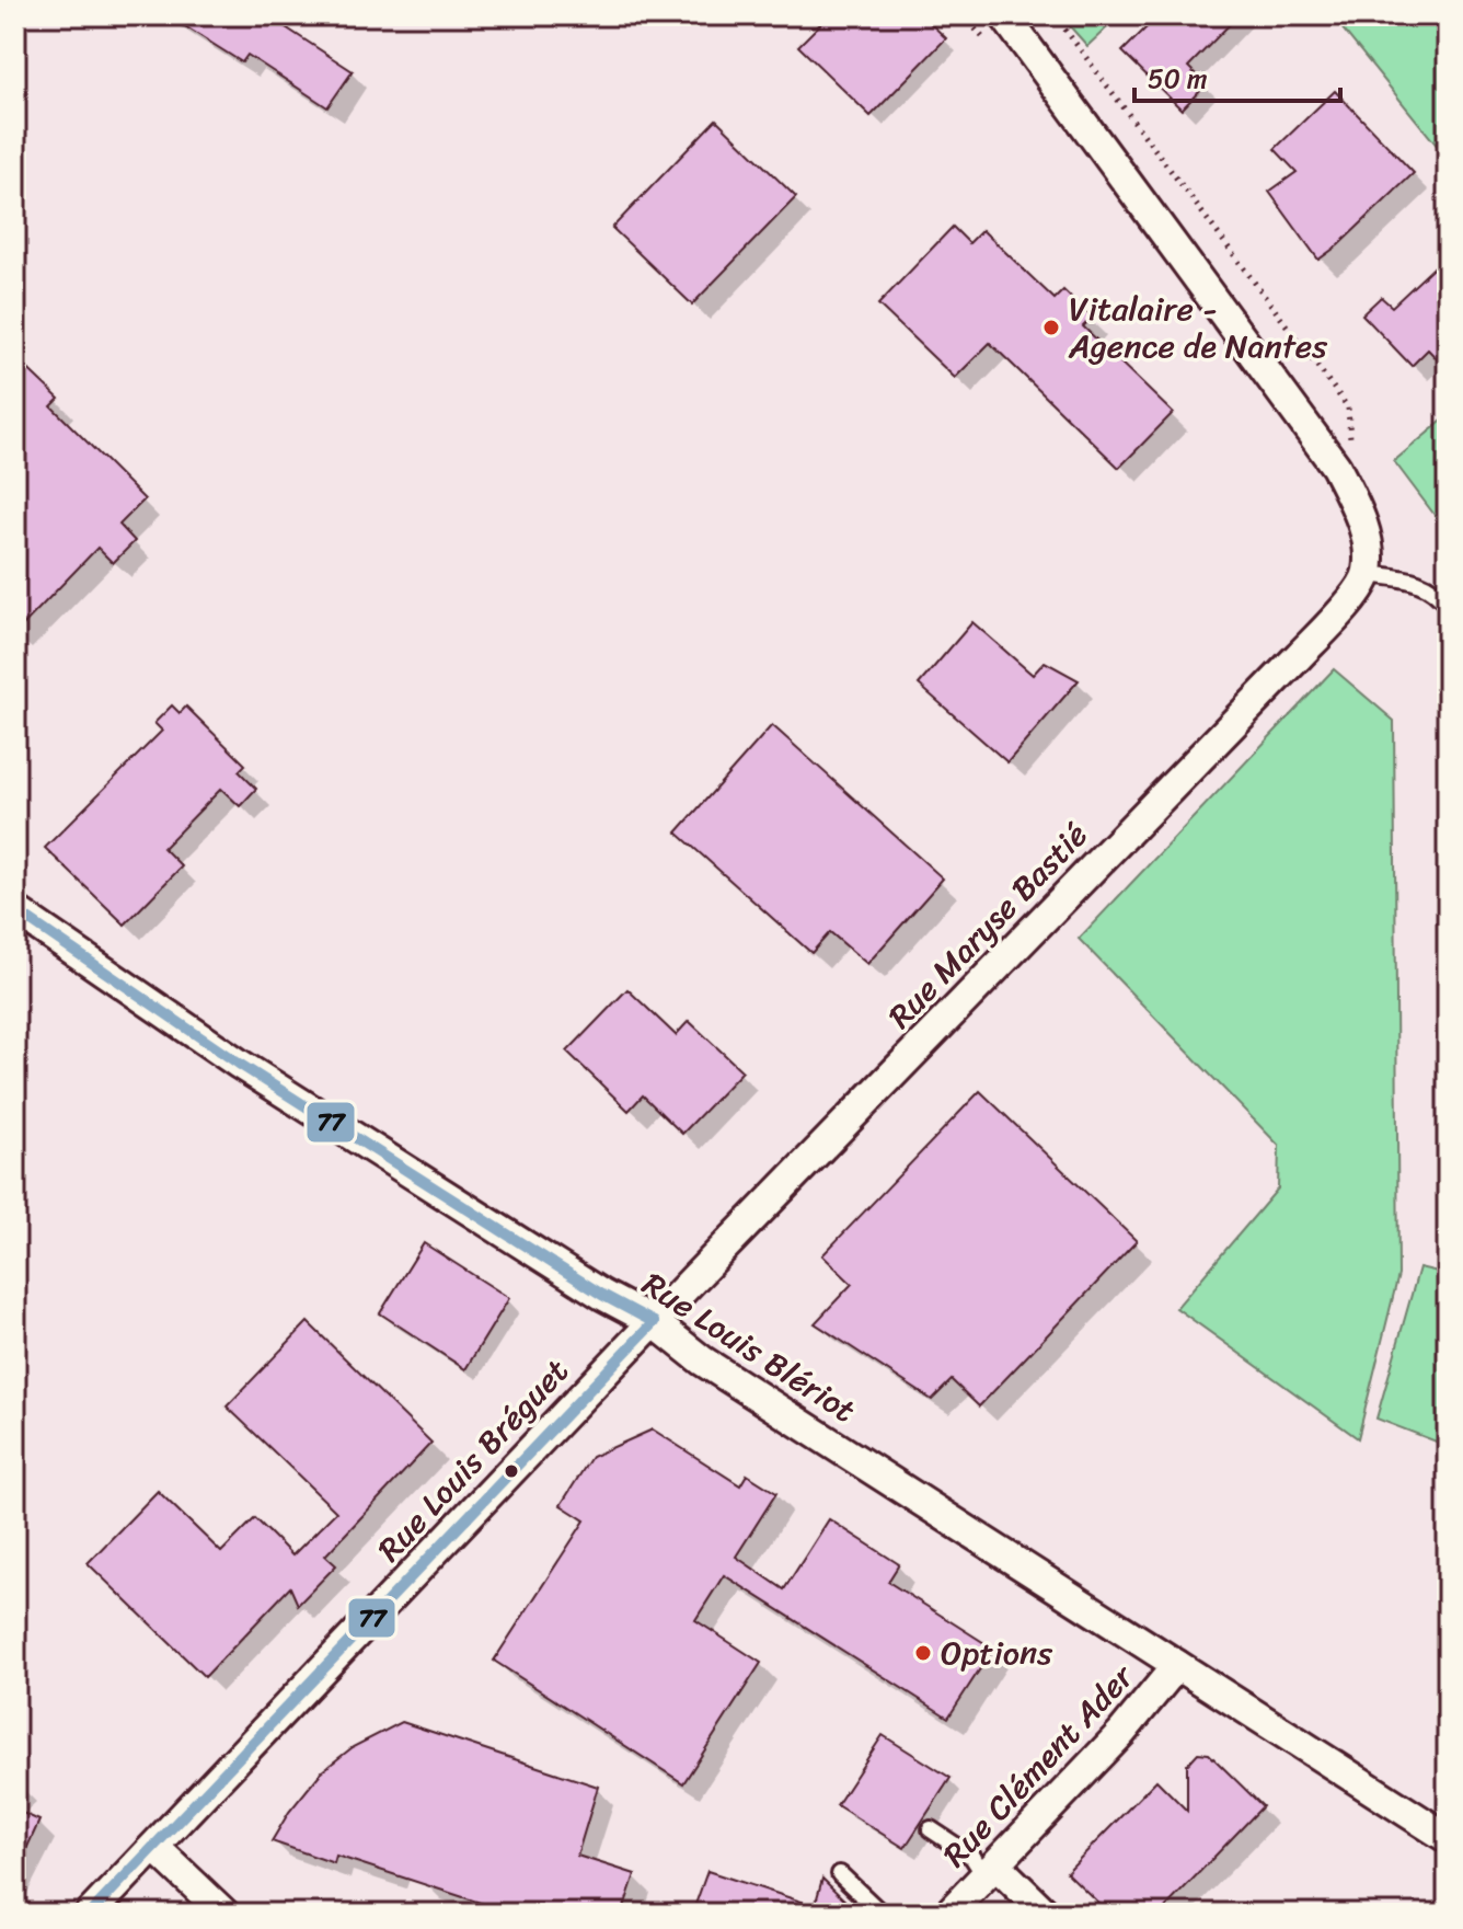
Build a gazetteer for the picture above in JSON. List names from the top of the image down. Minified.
{"streets":{"street":["Rue Maryse Bastié","Rue Louis Blériot","Rue Louis Bréguet","Rue Clément Ader"]},"crossings":[["Rue Maryse Bastié","Rue Louis Blériot"],["Rue Maryse Bastié","Rue Louis Bréguet"],["Rue Louis Blériot","Rue Louis Bréguet"],["Rue Louis Blériot","Rue Clément Ader"]],"places":["Vitalaire - Agence de Nantes","Options"],"lines":["transit line 77"],"scale_bar":"50 m"}
